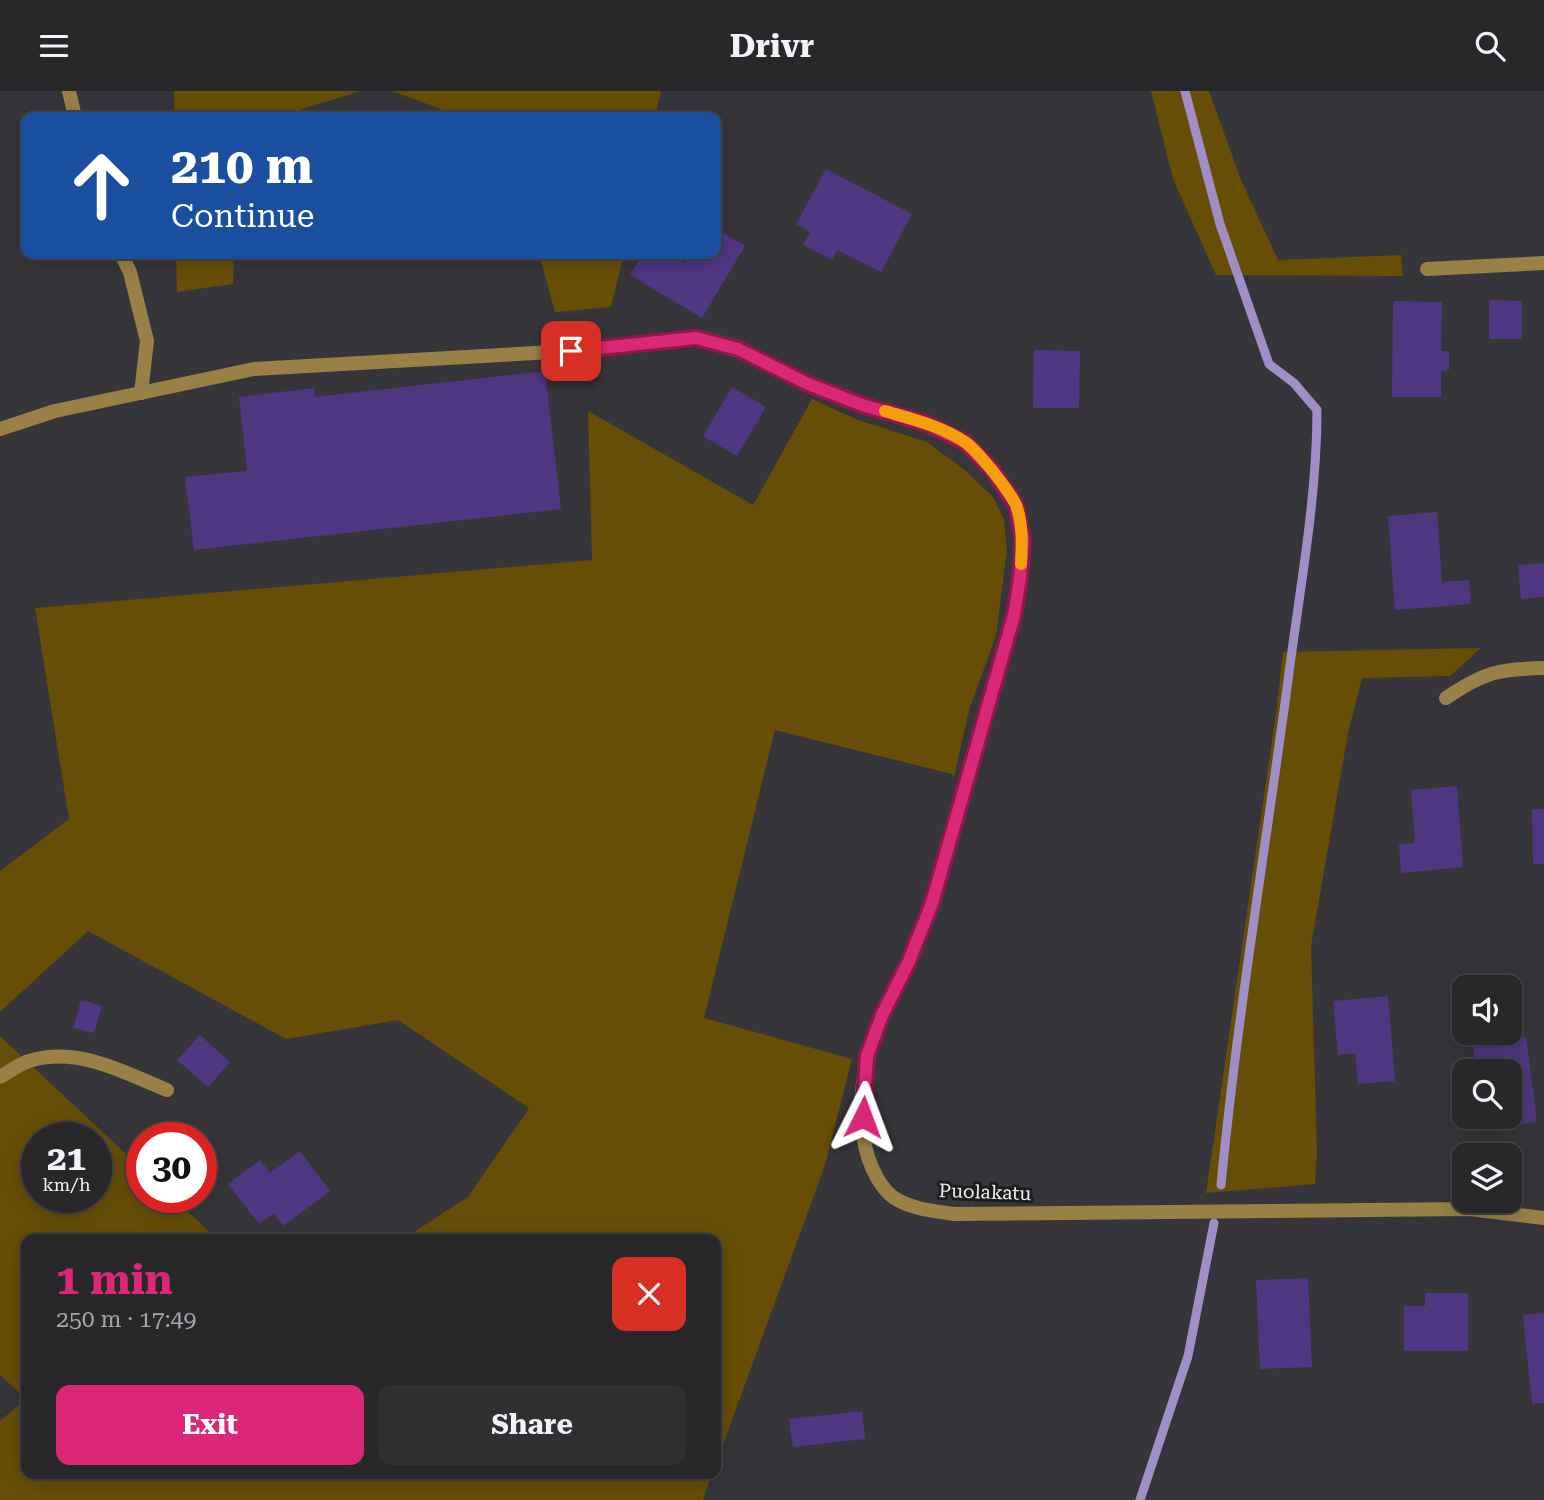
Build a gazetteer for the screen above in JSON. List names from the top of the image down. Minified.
{"streets":{"street":["Puolakatu"]},"page":{"header":"Drivr","turn":["210 m","Continue"],"speed":"21 km/h","limit":"30","heading":["1 min","250 m · 17:49"],"buttons":["Exit","Share"]}}
